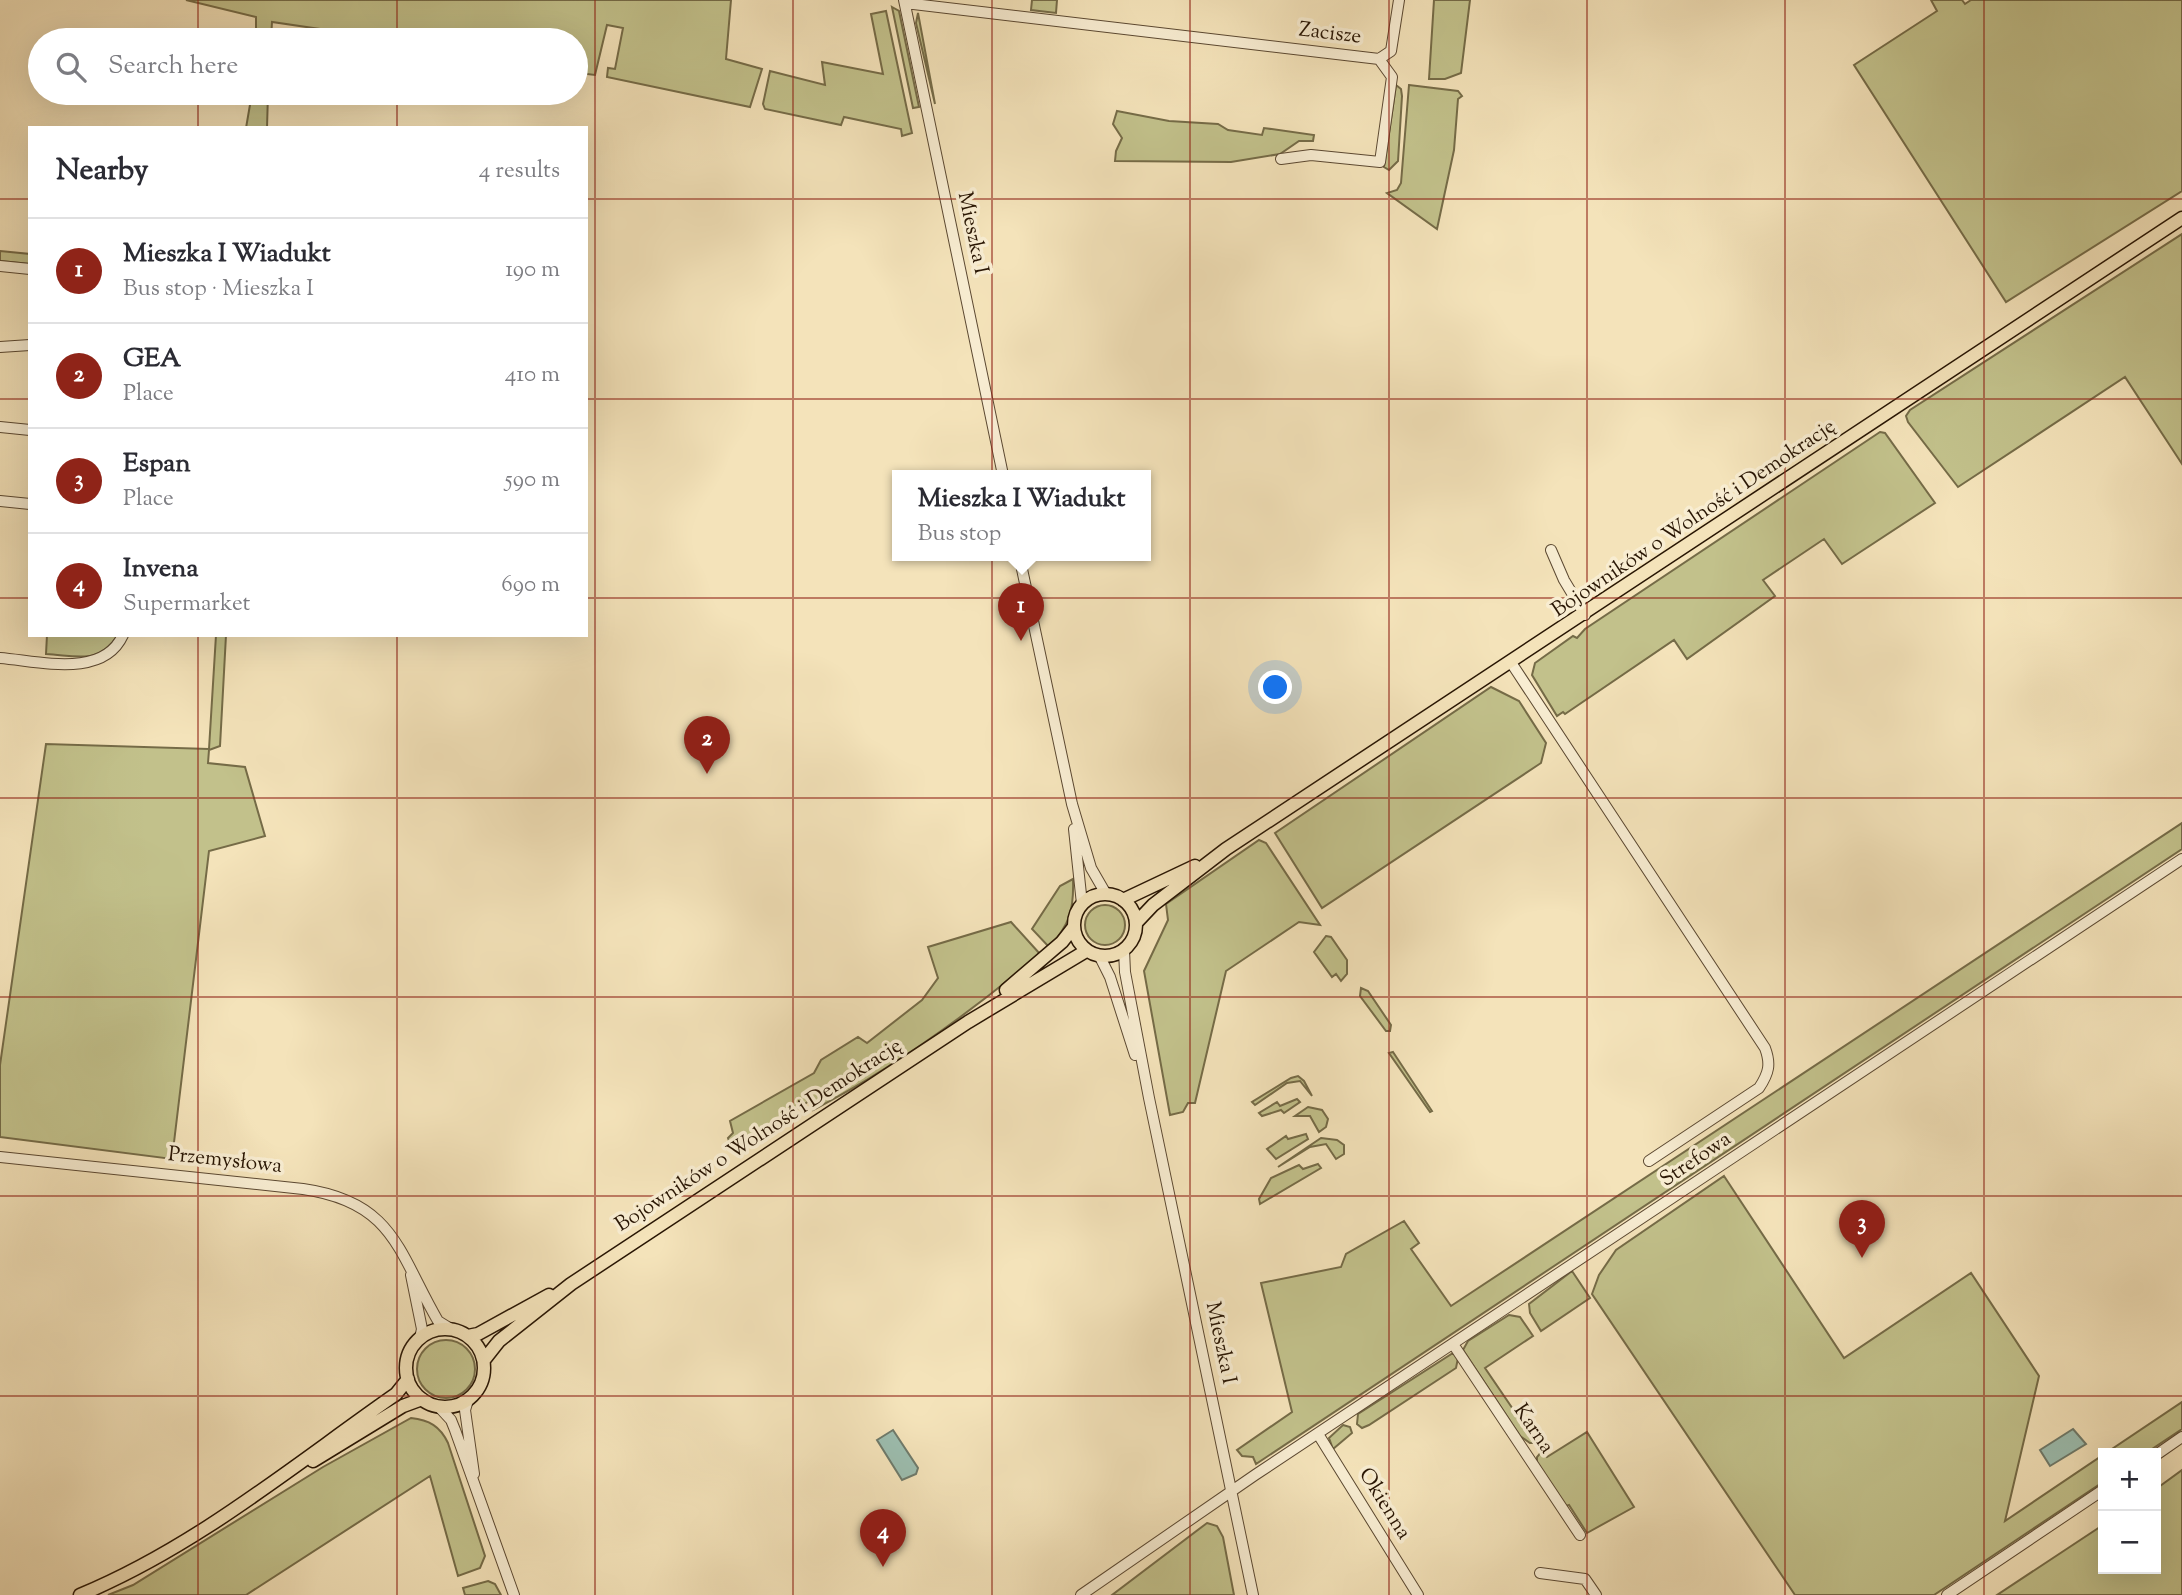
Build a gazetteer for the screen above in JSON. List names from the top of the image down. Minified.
{"streets":{"main road":["Bojowników o Wolność i Demokrację"],"street":["Zacisze","Mieszka I","Strefowa","Przemysłowa","Karna","Okienna"]},"crossings":[["Zacisze","Mieszka I"],["Mieszka I","Bojowników o Wolność i Demokrację"],["Mieszka I","Strefowa"],["Bojowników o Wolność i Demokrację","Przemysłowa"],["Strefowa","Karna"],["Strefowa","Okienna"]],"page":{"search":"Search here","heading":["Nearby","4 results"],"list":[{"mark":"1","name":"Mieszka I Wiadukt","note":"Bus stop · Mieszka I","value":"190 m"},{"mark":"2","name":"GEA","note":"Place","value":"410 m"},{"mark":"3","name":"Espan","note":"Place","value":"590 m"},{"mark":"4","name":"Invena","note":"Supermarket","value":"690 m"}],"popup":["Mieszka I Wiadukt","Bus stop"],"pins":["1","2","3","4"],"map_buttons":["+","−"]}}
